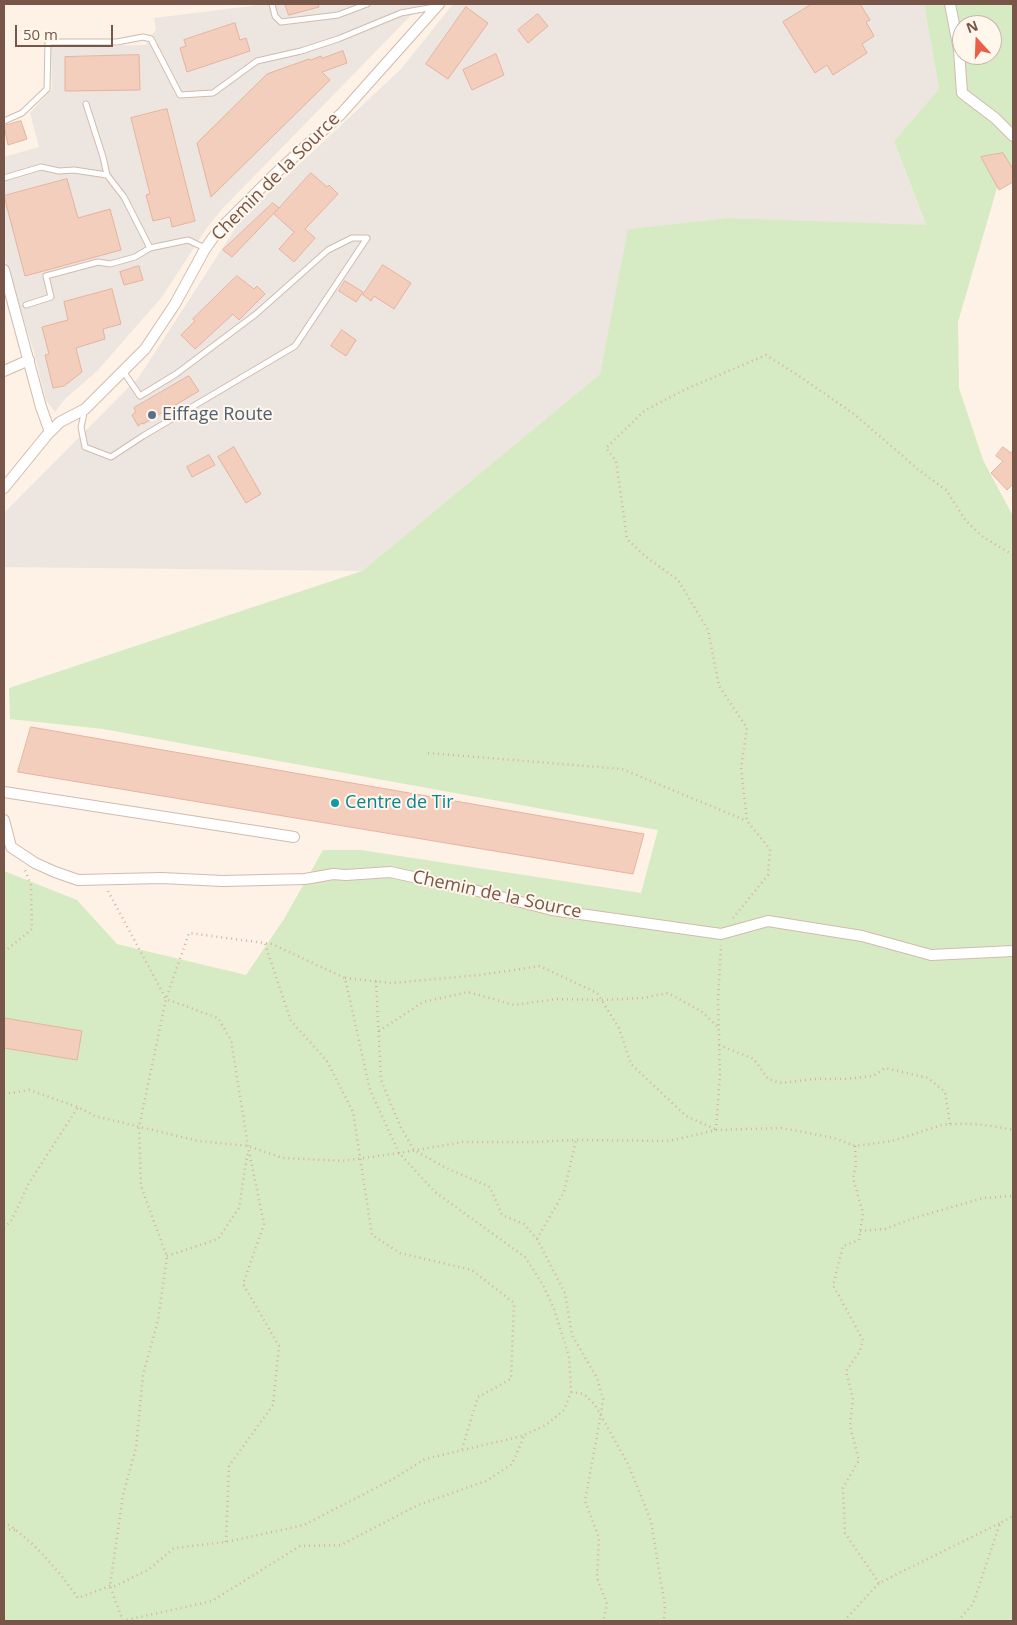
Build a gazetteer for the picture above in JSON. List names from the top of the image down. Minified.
{"streets":{"street":["Chemin de la Source"]},"places":["Eiffage Route","Centre de Tir"],"scale_bar":"50 m","north":"top"}
